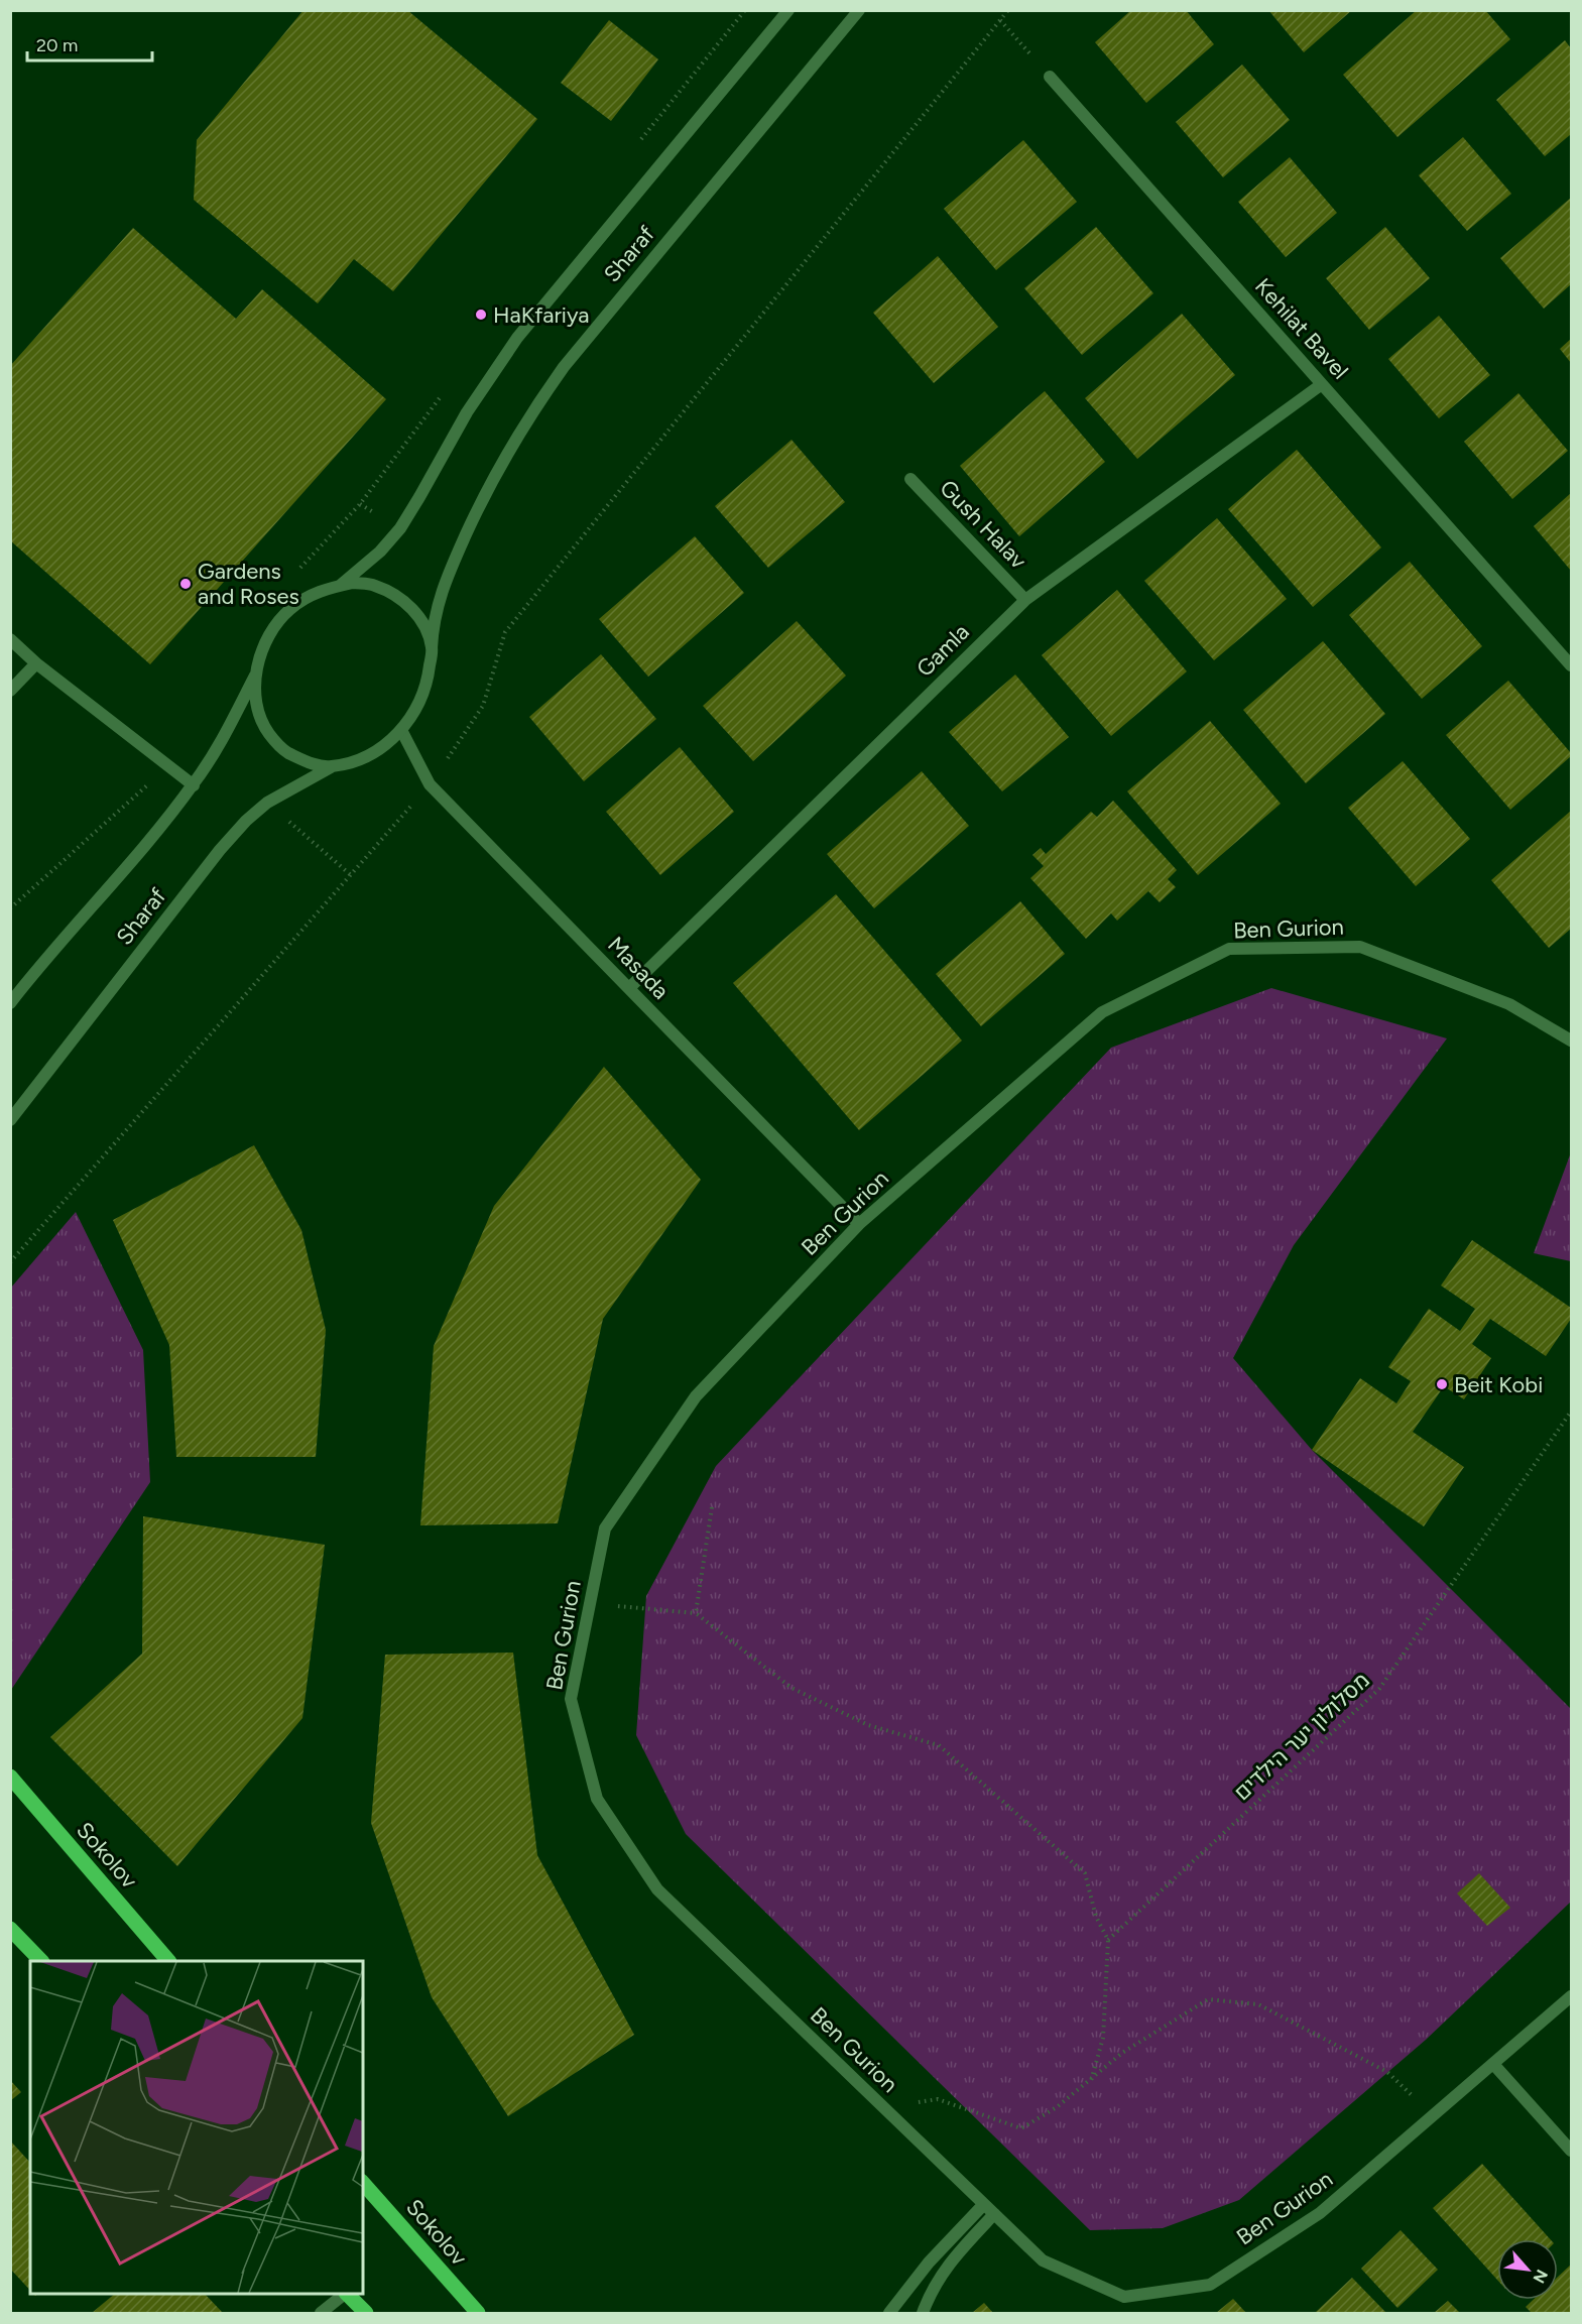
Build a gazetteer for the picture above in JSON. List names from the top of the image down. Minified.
{"streets":{"main road":["Sokolov"],"street":["Sharaf","Kehilat Bavel","Gush Halav","Gamla","Ben Gurion","Masada"],"path":["מסלולון יער הילדים"]},"crossings":[["Sharaf","Masada"],["Kehilat Bavel","Gamla"],["Gush Halav","Gamla"],["Gamla","Masada"],["Ben Gurion","Masada"]],"places":["HaKfariya","Gardens and Roses","Beit Kobi"],"scale_bar":"20 m","north":"bottom right"}
